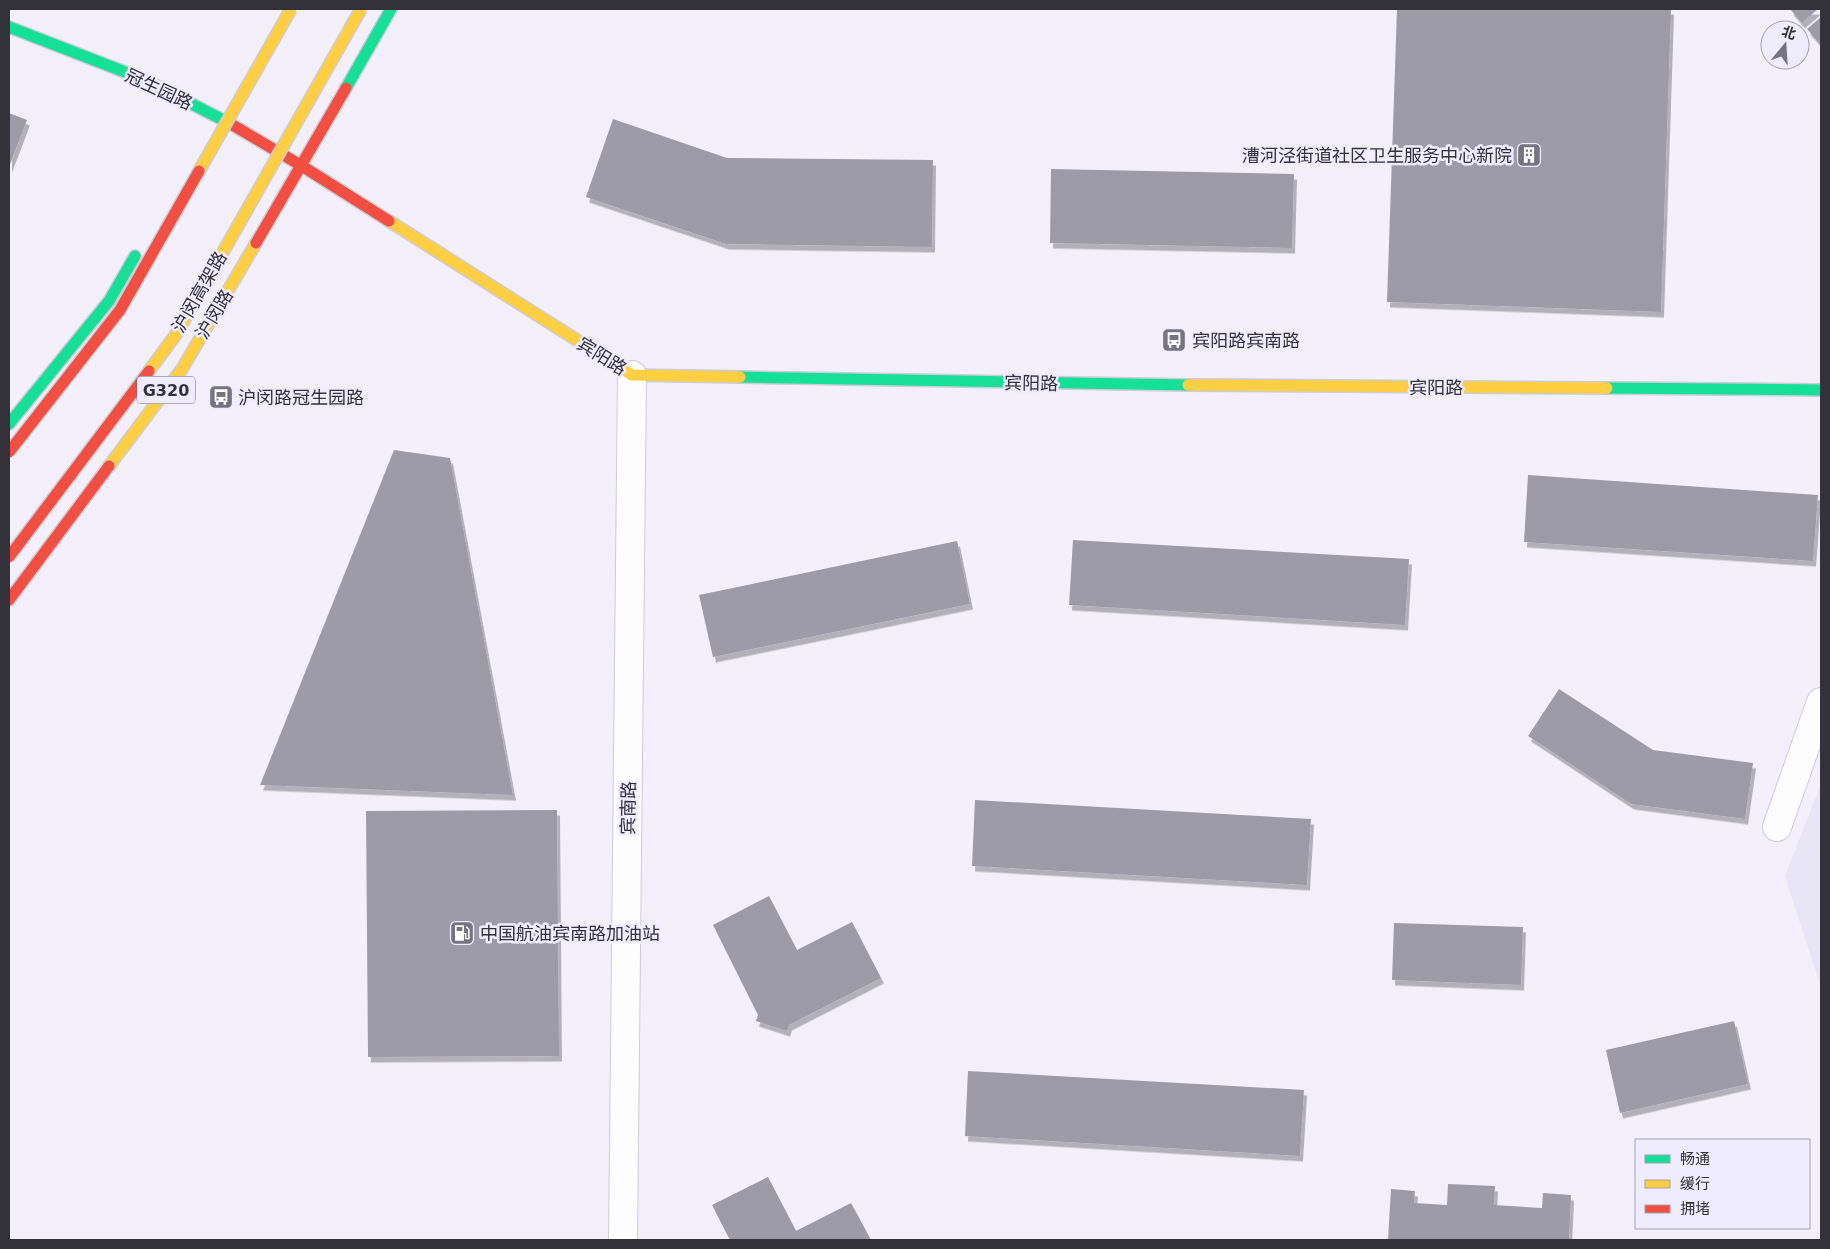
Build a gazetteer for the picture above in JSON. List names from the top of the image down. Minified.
{"streets":{"main road":["冠生园路","沪闵高架路","沪闵路","宾阳路","G320"],"street":["宾南路"]},"crossings":[["冠生园路","沪闵路"],["冠生园路","宾阳路"],["沪闵路","宾阳路"],["宾阳路","宾南路"]],"places":{"building":["漕河泾街道社区卫生服务中心新院"],"bus stop":["宾阳路宾南路","沪闵路冠生园路"],"fuel station":["中国航油宾南路加油站"]},"legend":["畅通","缓行","拥堵"],"north":"top"}
